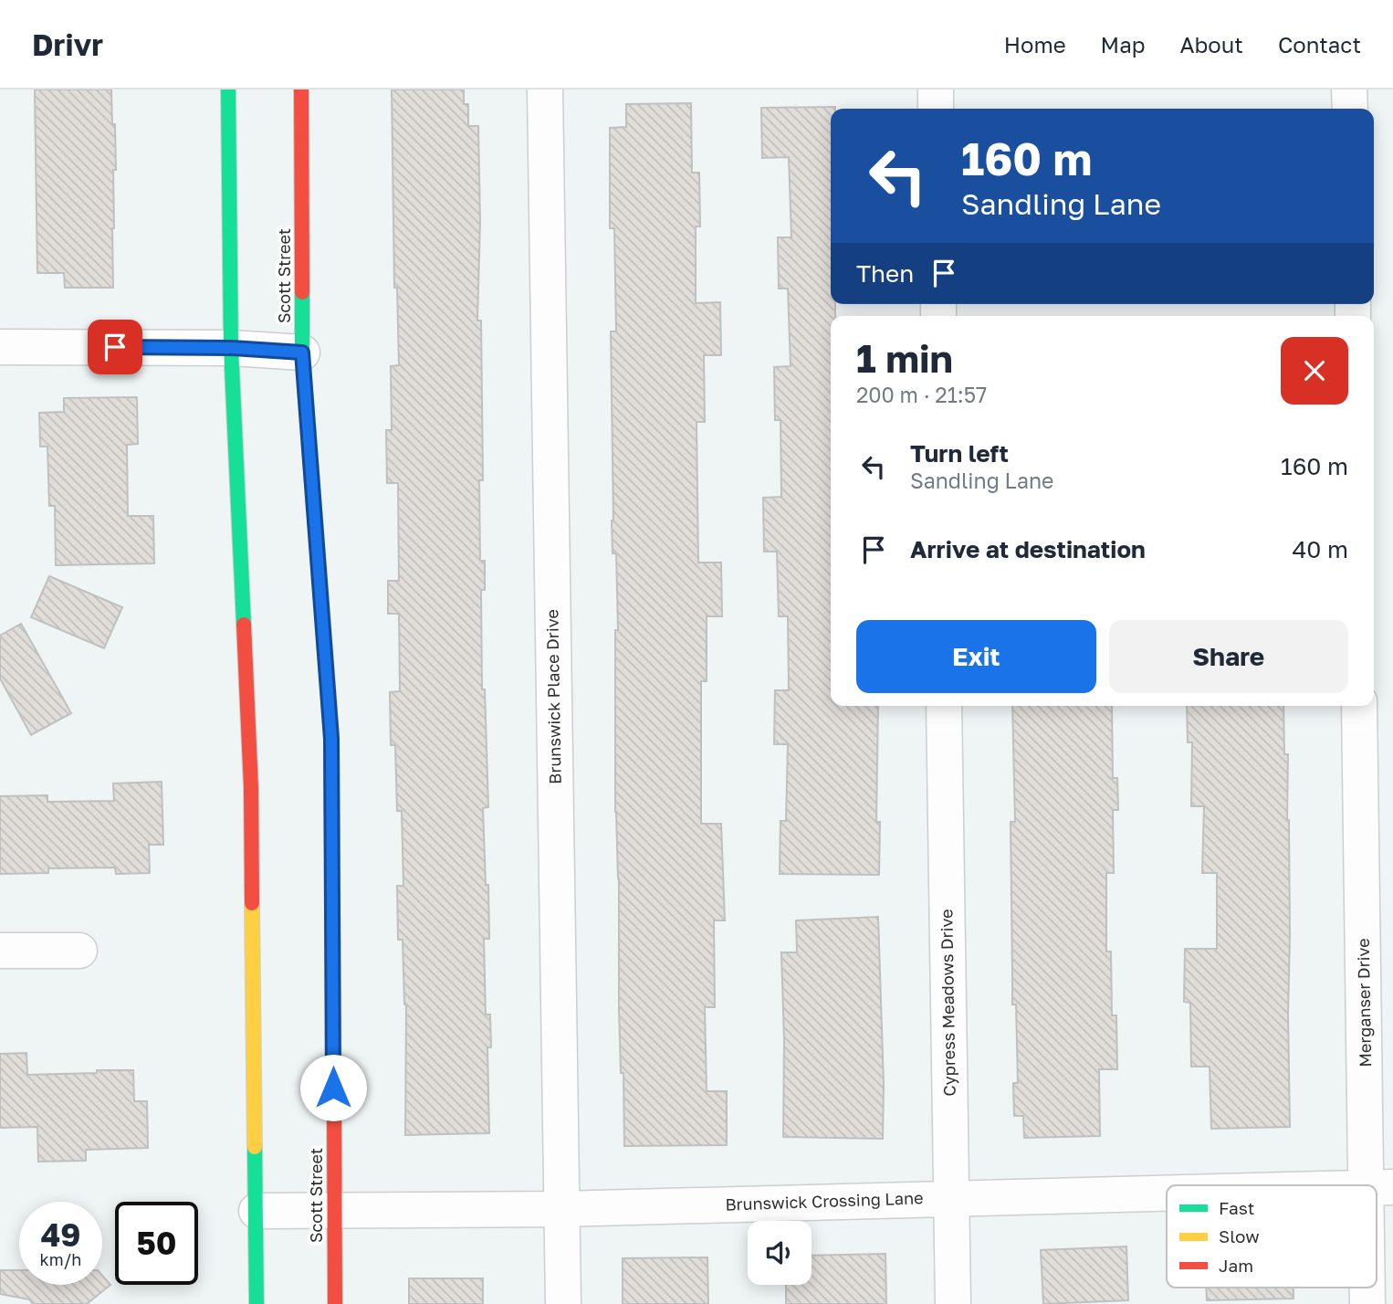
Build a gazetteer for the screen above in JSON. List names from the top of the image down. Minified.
{"streets":{"main road":["Scott Street"],"street":["Brunswick Place Drive","Cypress Meadows Drive","Merganser Drive","Brunswick Crossing Lane"]},"crossings":[["Scott Street","Brunswick Crossing Lane"],["Brunswick Place Drive","Brunswick Crossing Lane"],["Cypress Meadows Drive","Brunswick Crossing Lane"]],"legend":["Fast","Slow","Jam"],"page":{"header":"Drivr","nav":["Home","Map","About","Contact"],"turn":["160 m","Sandling Lane"],"then":"Then","heading":["1 min","200 m · 21:57"],"list":[{"name":"Turn left","note":"Sandling Lane","value":"160 m"},{"name":"Arrive at destination","value":"40 m"}],"buttons":["Exit","Share"],"speed":"49 km/h","limit":"50"}}
